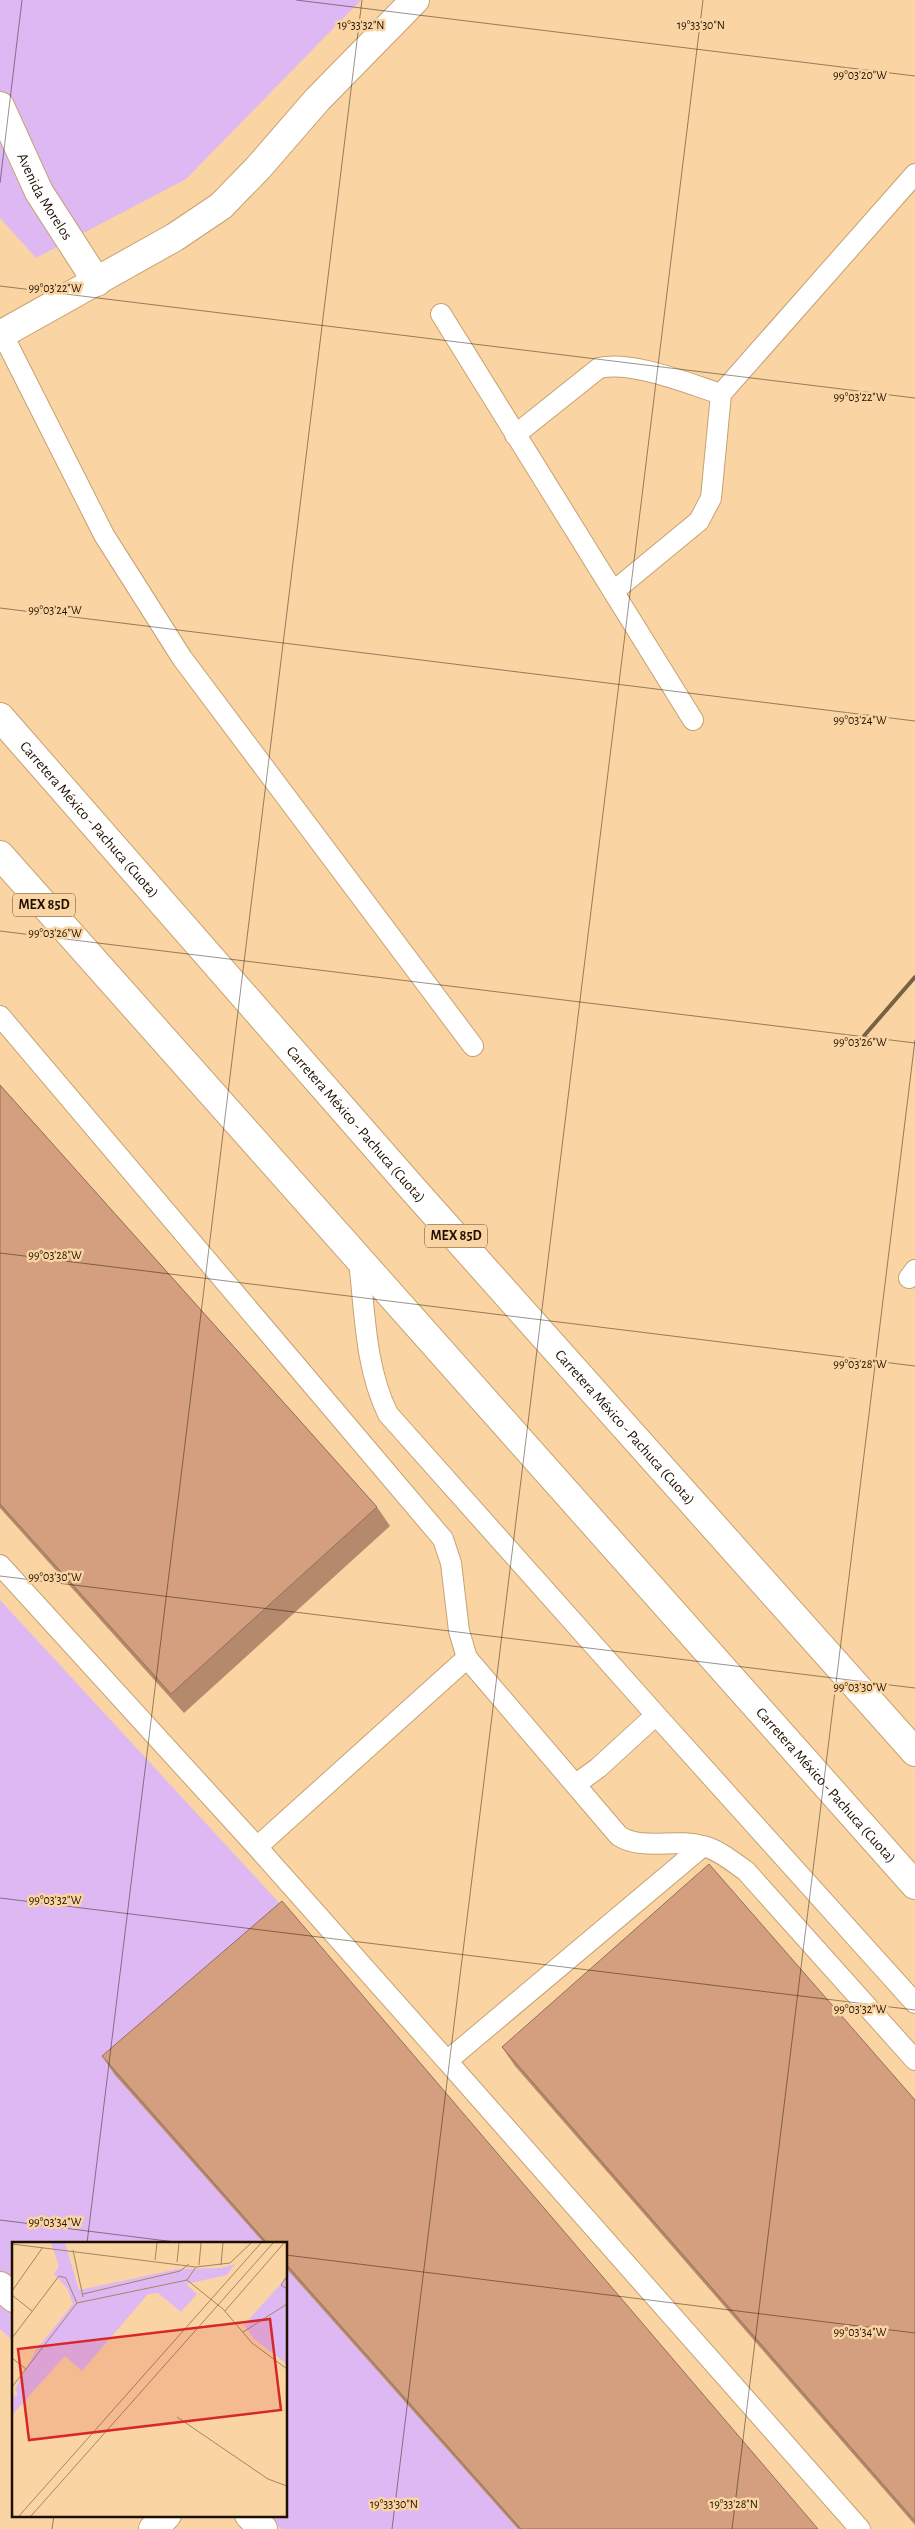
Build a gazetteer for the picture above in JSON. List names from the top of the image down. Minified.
{"streets":{"main road":["Avenida Morelos","Carretera México - Pachuca (Cuota)","MEX 85D"]},"coordinates":["19°33'32\"N","19°33'30\"N","99°03'20\"W","99°03'22\"W","99°03'24\"W","99°03'26\"W","99°03'28\"W","99°03'30\"W","99°03'32\"W","99°03'34\"W","19°33'28\"N"]}
